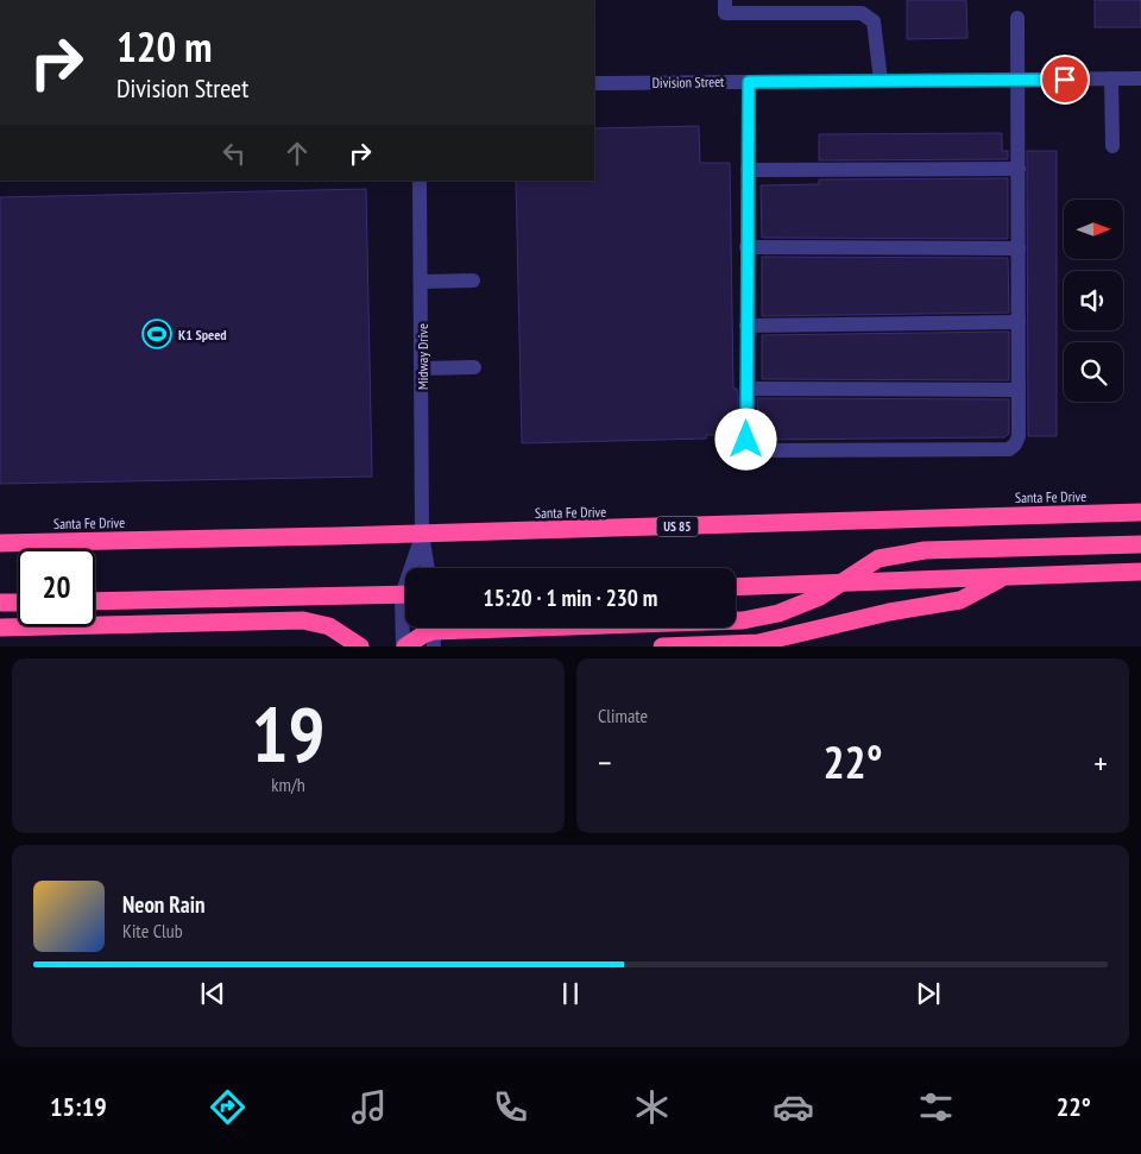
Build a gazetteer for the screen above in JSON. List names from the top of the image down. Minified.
{"streets":{"highway":["Santa Fe Drive","US 85"],"street":["Division Street","Midway Drive"]},"crossings":[["Midway Drive","Santa Fe Drive"]],"places":{"sports":["K1 Speed"]},"north":"right","page":{"turn":["120 m","Division Street"],"limit":"20","trip":"15:20 · 1 min · 230 m","tile":[["19","km/h"],"Climate"],"heat":["−","22°","+"],"song":["Neon Rain","Kite Club"],"tabs":["15:19","22°"]}}
